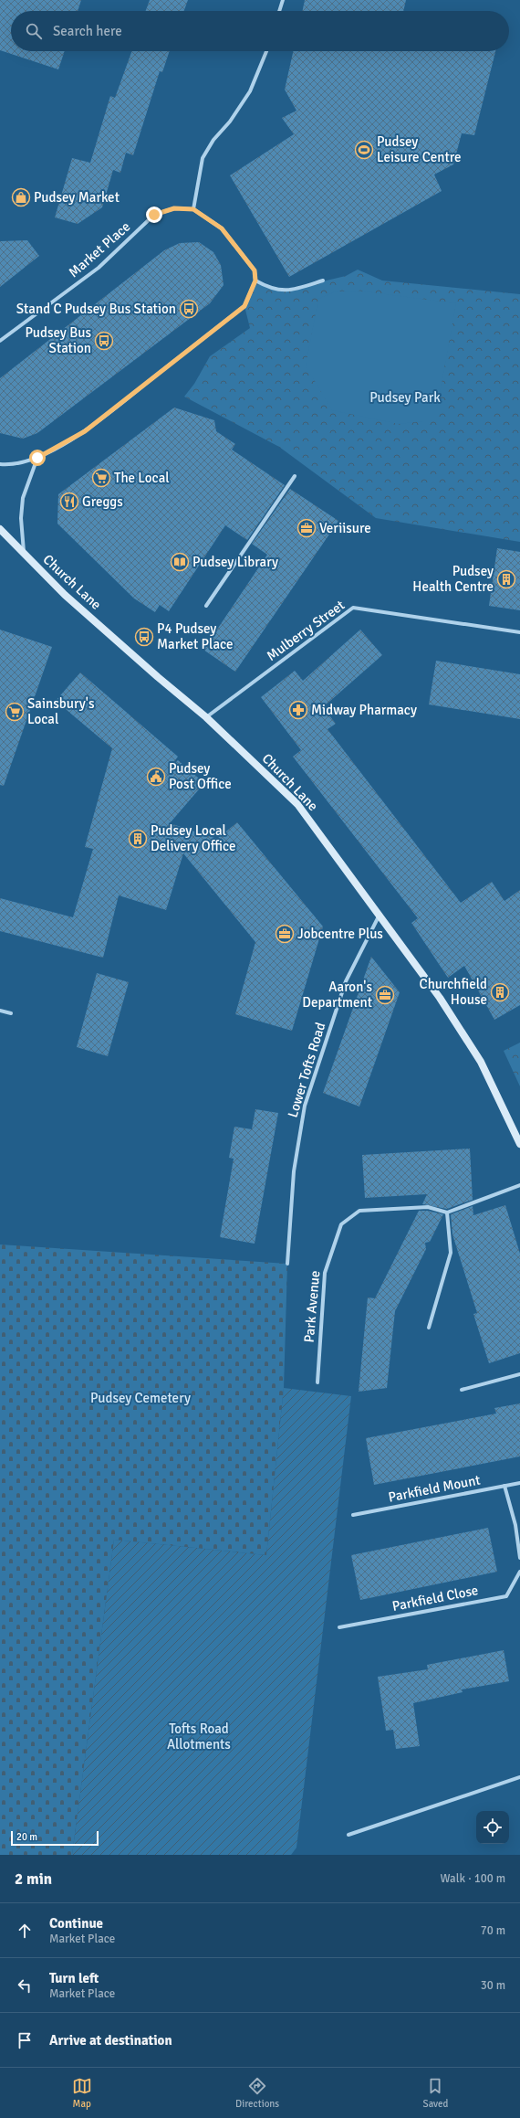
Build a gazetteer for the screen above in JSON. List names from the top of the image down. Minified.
{"streets":{"main road":["Church Lane"],"street":["Market Place","Mulberry Street","Lower Tofts Road","Park Avenue","Parkfield Mount","Parkfield Close"]},"crossings":[["Church Lane","Mulberry Street"],["Church Lane","Lower Tofts Road"]],"parks":["Pudsey Park","Pudsey Cemetery","Tofts Road Allotments"],"places":{"sports":["Pudsey Leisure Centre"],"shop":["Pudsey Market"],"bus stop":["Stand C Pudsey Bus Station","Pudsey Bus Station","P4 Pudsey Market Place"],"supermarket":["The Local","Sainsbury's Local"],"restaurant":["Greggs"],"office":["Veriisure","Jobcentre Plus","Aaron's Department"],"library":["Pudsey Library"],"building":["Pudsey Health Centre","Pudsey Local Delivery Office","Churchfield House"],"pharmacy":["Midway Pharmacy"],"public building":["Pudsey Post Office"]},"scale_bar":"20 m","page":{"search":"Search here","scale":"20 m","heading":["2 min","Walk · 100 m"],"list":[["Continue","Market Place","70 m"],["Turn left","Market Place","30 m"],"Arrive at destination"],"nav":["Map","Directions","Saved"]}}
